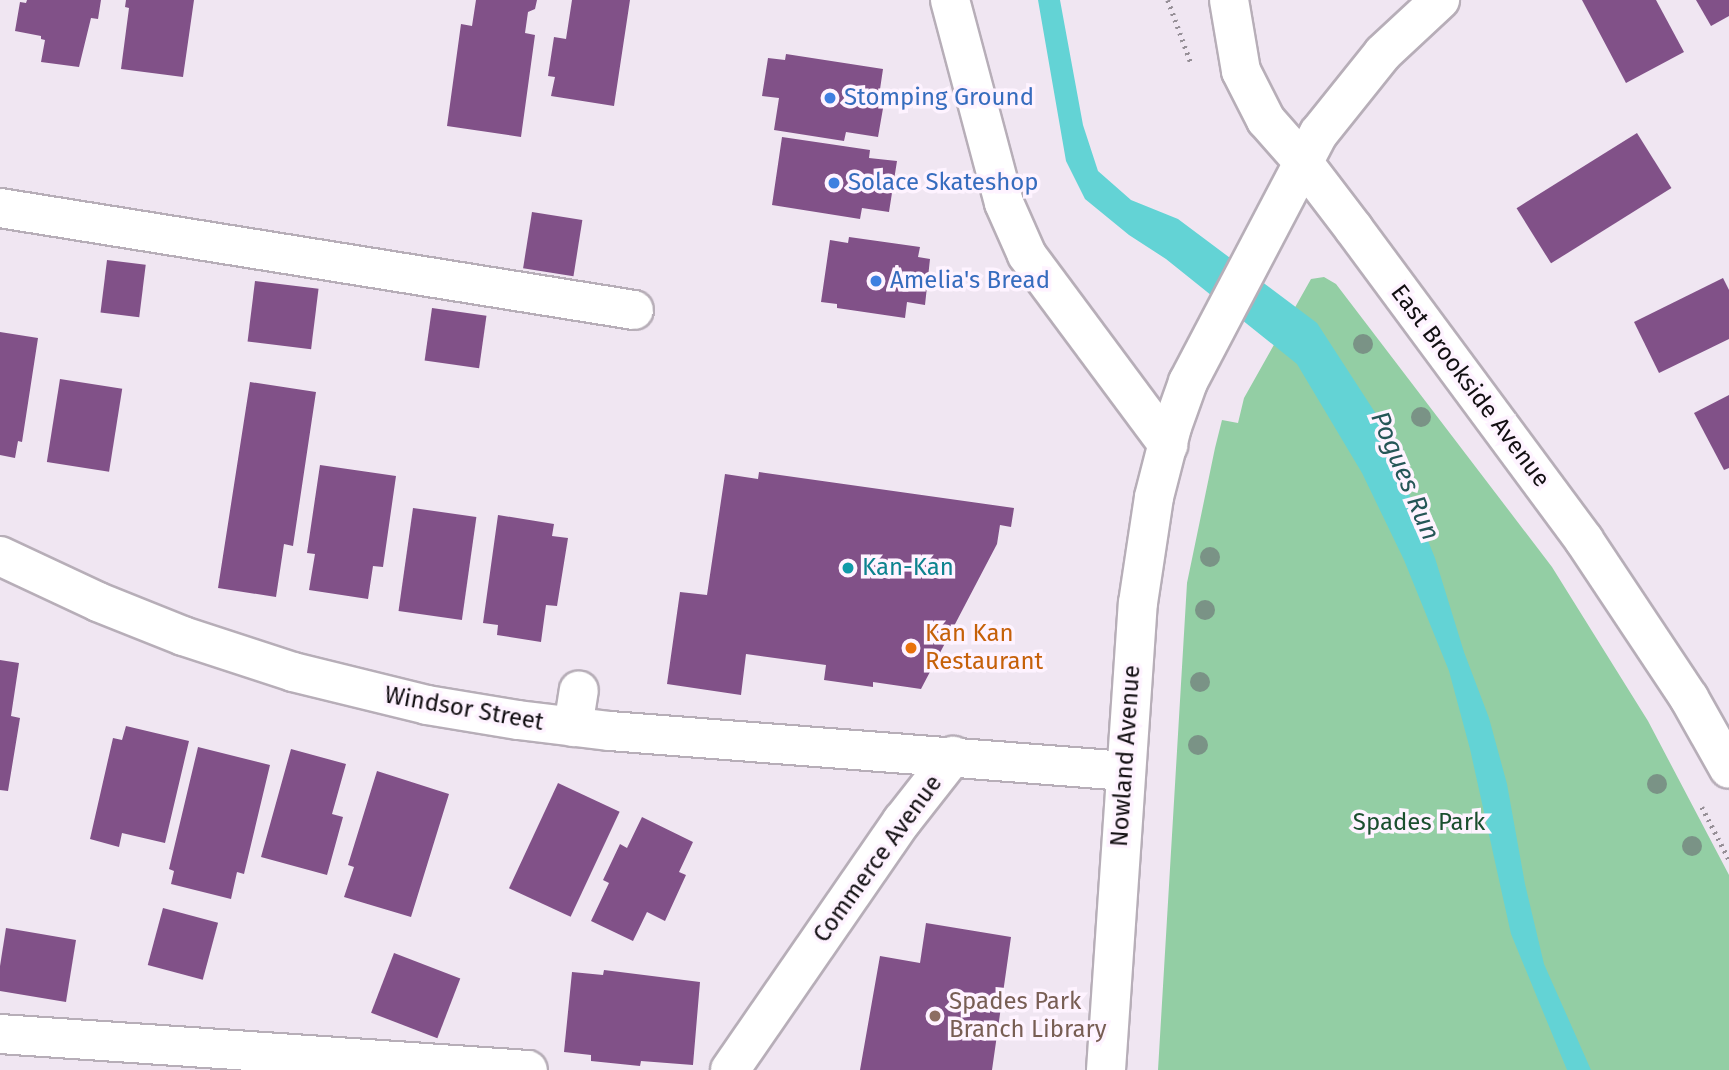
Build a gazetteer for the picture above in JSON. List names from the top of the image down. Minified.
{"streets":{"street":["East Brookside Avenue","Windsor Street","Nowland Avenue","Commerce Avenue"]},"crossings":[["East Brookside Avenue","Nowland Avenue"],["Windsor Street","Commerce Avenue"],["Nowland Avenue","Commerce Avenue"]],"water":["Pogues Run"],"parks":["Spades Park"],"places":["Stomping Ground","Solace Skateshop","Amelia's Bread","Kan-Kan","Kan Kan Restaurant","Spades Park Branch Library"]}
